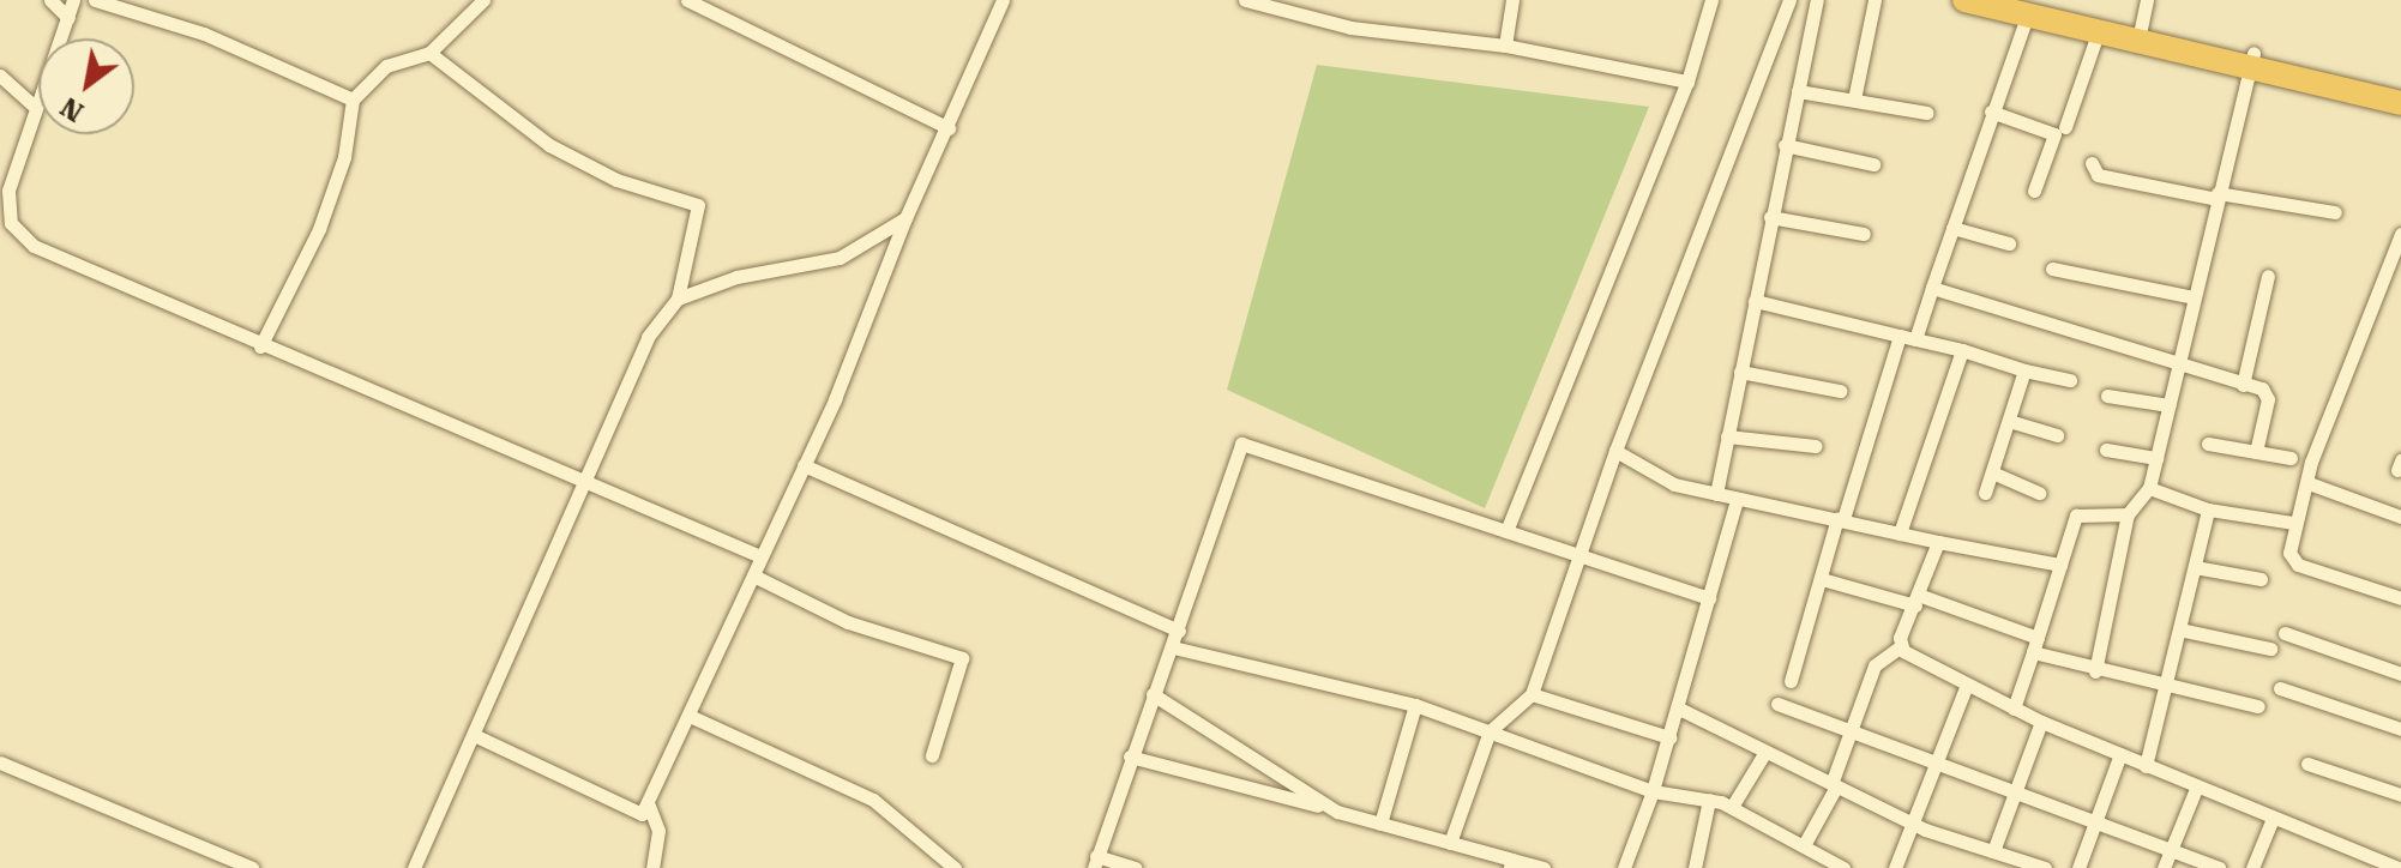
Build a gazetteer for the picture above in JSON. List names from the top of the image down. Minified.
{"north":"bottom left"}
